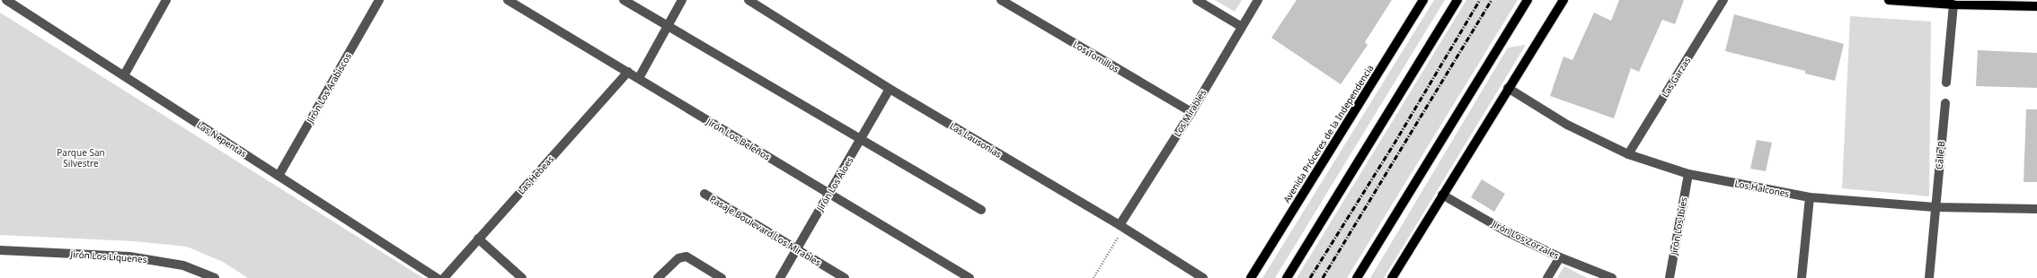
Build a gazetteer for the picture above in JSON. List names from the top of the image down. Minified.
{"streets":{"main road":["Avenida Próceres de la Independencia"],"street":["Los Tomillos","Las Garzas","Jirón Los Arabiscos","Los Mirables","Las Nepentas","Jirón Los Beleños","Las Lausonias","Calle B","Las Hebeas","Jirón Los Aloes","Los Halcones","Jirón Los Ibíes","Pasaje Boulevard Los Mirables","Jirón Los Zorzales","Jirón Los Líquenes"]},"crossings":[["Los Tomillos","Los Mirables"],["Las Garzas","Los Halcones"],["Jirón Los Arabiscos","Las Nepentas"],["Los Mirables","Las Lausonias"],["Jirón Los Beleños","Las Hebeas"],["Jirón Los Beleños","Jirón Los Aloes"],["Las Lausonias","Jirón Los Aloes"],["Calle B","Los Halcones"],["Jirón Los Aloes","Pasaje Boulevard Los Mirables"],["Los Halcones","Jirón Los Ibíes"]],"parks":["Parque San Silvestre"]}
